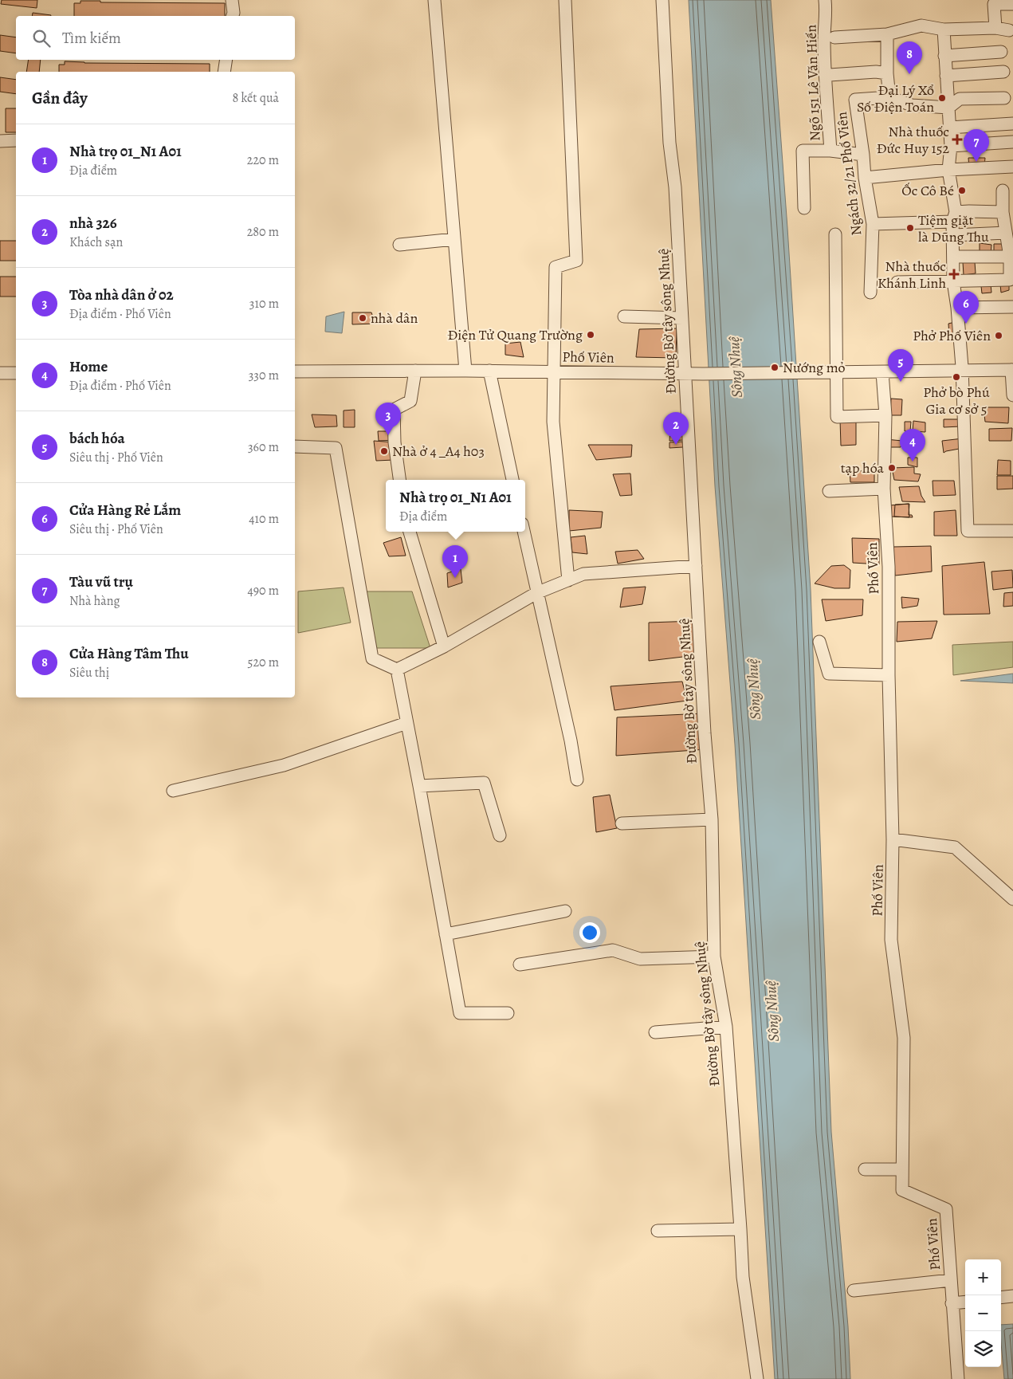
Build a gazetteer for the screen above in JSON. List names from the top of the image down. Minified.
{"streets":{"street":["Ngõ 151 Lê Văn Hiến","Ngách 32/21 Phố Viên","Đường Bờ tây sông Nhuệ","Phố Viên"]},"crossings":[["Đường Bờ tây sông Nhuệ","Phố Viên"]],"water":["Sông Nhuệ"],"places":{"other":["Đại Lý Xổ Số Điện Toán","Ốc Cô Bé","Tiệm giặt là Dũng Thu","nhà dân","Điện Tử Quang Trường","Phở Phố Viên","Nướng mỏ","Phở bò Phú Gia cơ sở 5","Nhà ở 4 _A4 h03","tạp hóa"],"health":["Nhà thuốc Đức Huy 152","Nhà thuốc Khánh Linh"]},"page":{"search":"Tìm kiếm","pins":["8","7","6","5","3","2","4","1"],"heading":["Gần đây","8 kết quả"],"list":[{"mark":"1","name":"Nhà trọ 01_N1 A01","note":"Địa điểm","value":"220 m"},{"mark":"2","name":"nhà 326","note":"Khách sạn","value":"280 m"},{"mark":"3","name":"Tòa nhà dân ở 02","note":"Địa điểm · Phố Viên","value":"310 m"},{"mark":"4","name":"Home","note":"Địa điểm · Phố Viên","value":"330 m"},{"mark":"5","name":"bách hóa","note":"Siêu thị · Phố Viên","value":"360 m"},{"mark":"6","name":"Cửa Hàng Rẻ Lắm","note":"Siêu thị · Phố Viên","value":"410 m"},{"mark":"7","name":"Tàu vũ trụ","note":"Nhà hàng","value":"490 m"},{"mark":"8","name":"Cửa Hàng Tâm Thu","note":"Siêu thị","value":"520 m"}],"popup":["Nhà trọ 01_N1 A01","Địa điểm"],"map_buttons":["+","−"]}}
